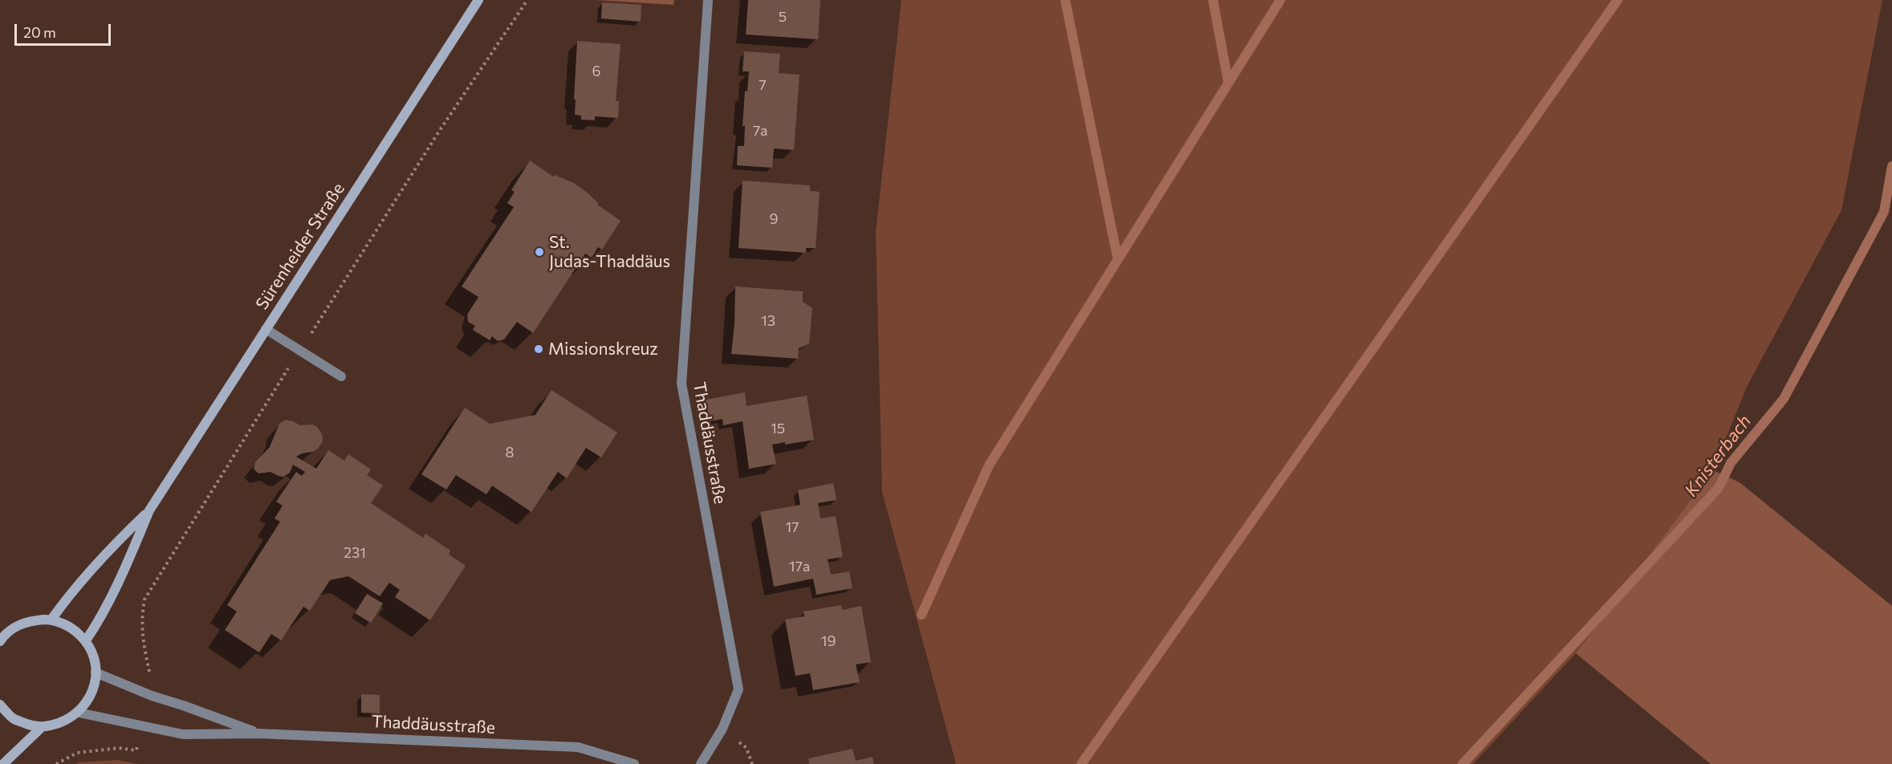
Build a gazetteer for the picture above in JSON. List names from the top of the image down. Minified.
{"streets":{"main road":["Sürenheider Straße"],"street":["Thaddäusstraße"]},"water":["Knisterbach"],"places":["St. Judas-Thaddäus","Missionskreuz"],"house_numbers":["5","6","7","7a","9","13","15","8","17","231","17a","19"],"scale_bar":"20 m"}
